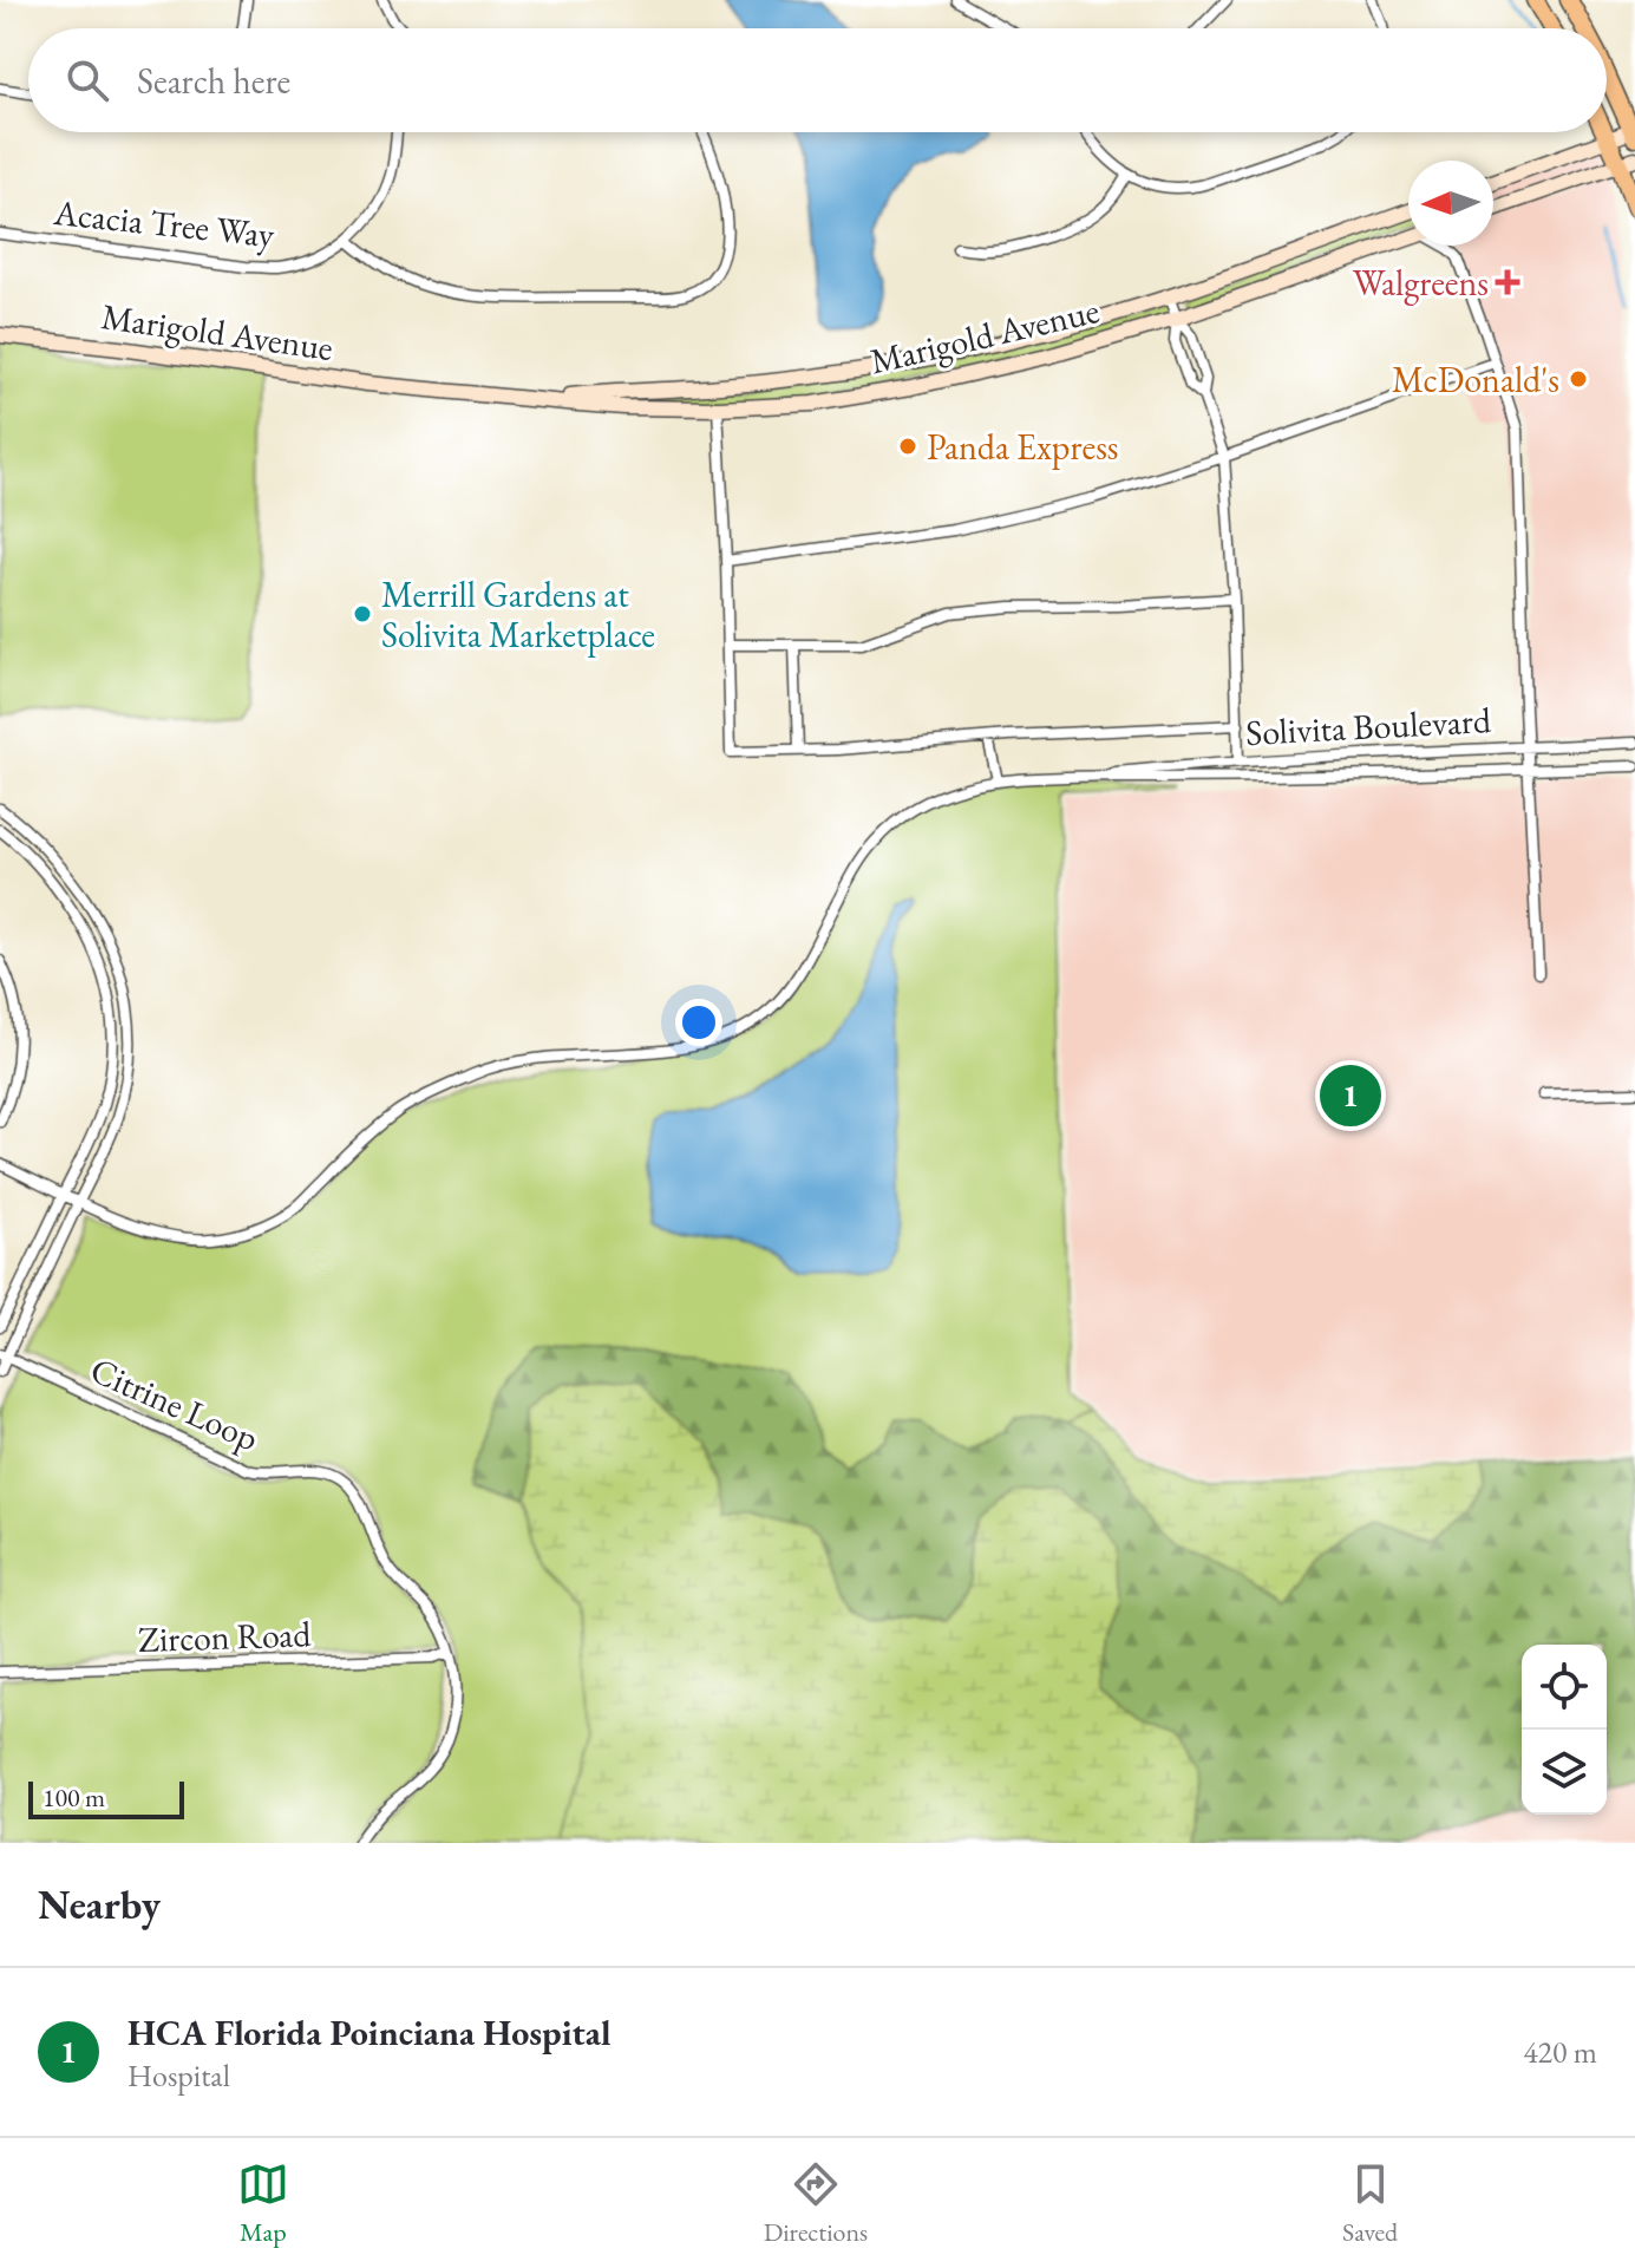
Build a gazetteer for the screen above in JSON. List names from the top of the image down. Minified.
{"streets":{"main road":["Marigold Avenue"],"street":["Acacia Tree Way","Solivita Boulevard","Citrine Loop","Zircon Road"]},"crossings":[["Citrine Loop","Zircon Road"]],"places":{"health":["Walgreens"],"other":["McDonald's","Panda Express","Merrill Gardens at Solivita Marketplace"]},"scale_bar":"100 m","north":"left","page":{"search":"Search here","pins":"1","scale":"100 m","heading":"Nearby","list":[{"mark":"1","name":"HCA Florida Poinciana Hospital","note":"Hospital","value":"420 m"}],"nav":["Map","Directions","Saved"]}}
